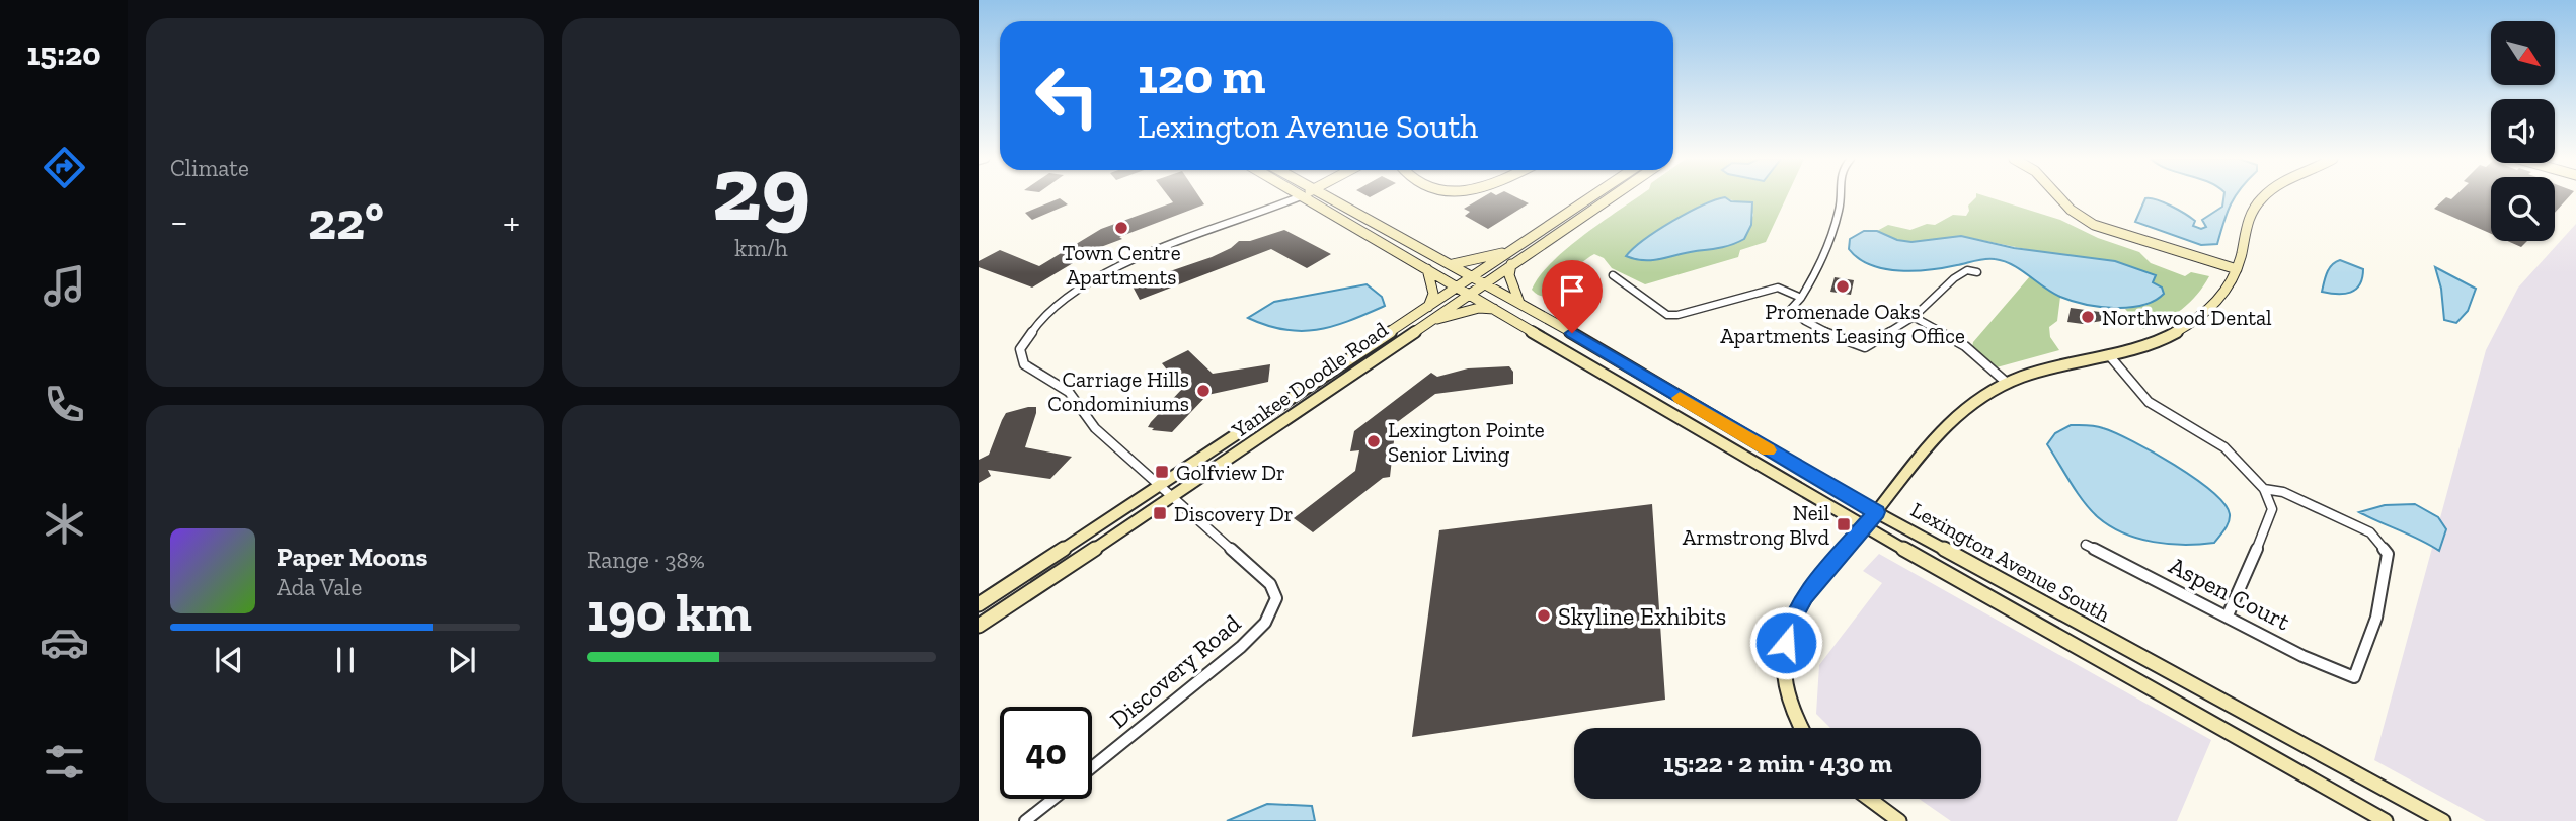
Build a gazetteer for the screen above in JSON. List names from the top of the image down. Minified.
{"streets":{"street":["Yankee Doodle Road","Lexington Avenue South","Aspen Court","Discovery Road"]},"crossings":[["Yankee Doodle Road","Lexington Avenue South"],["Yankee Doodle Road","Discovery Road"]],"places":{"other":["Town Centre Apartments","Promenade Oaks Apartments Leasing Office","Northwood Dental","Carriage Hills Condominiums","Lexington Pointe Senior Living","Skyline Exhibits"],"transit":["Golfview Dr","Discovery Dr","Neil Armstrong Blvd"]},"north":"bottom right","page":{"tabs":"15:20","tile":["Climate",["29","km/h"],["Range · 38%","190 km"]],"turn":["120 m","Lexington Avenue South"],"heat":["−","22°","+"],"song":["Paper Moons","Ada Vale"],"limit":"40","trip":"15:22 · 2 min · 430 m"}}
